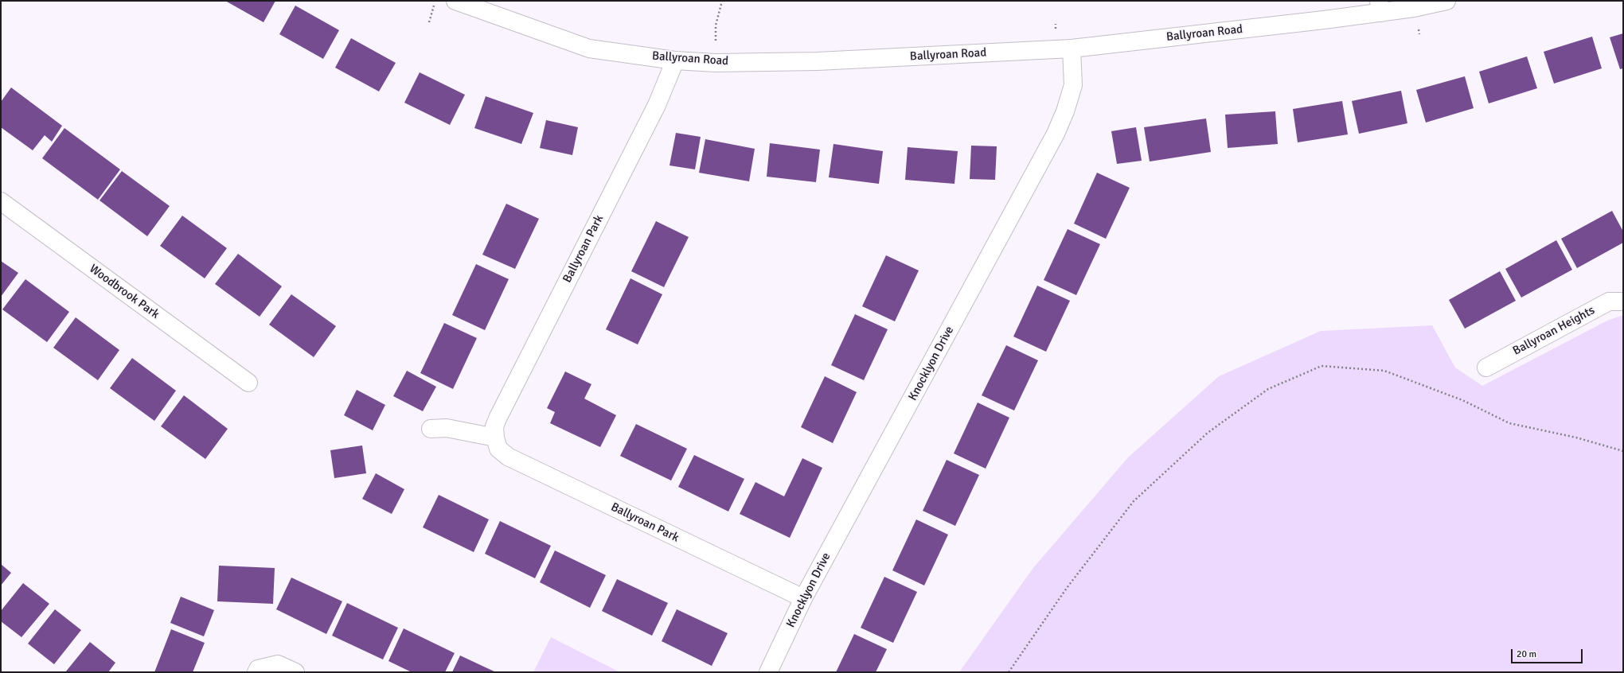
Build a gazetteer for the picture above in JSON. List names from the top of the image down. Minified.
{"streets":{"street":["Ballyroan Road","Ballyroan Park","Woodbrook Park","Ballyroan Heights","Knocklyon Drive"]},"crossings":[["Ballyroan Road","Ballyroan Park"],["Ballyroan Road","Knocklyon Drive"],["Ballyroan Park","Knocklyon Drive"]],"scale_bar":"20 m"}
